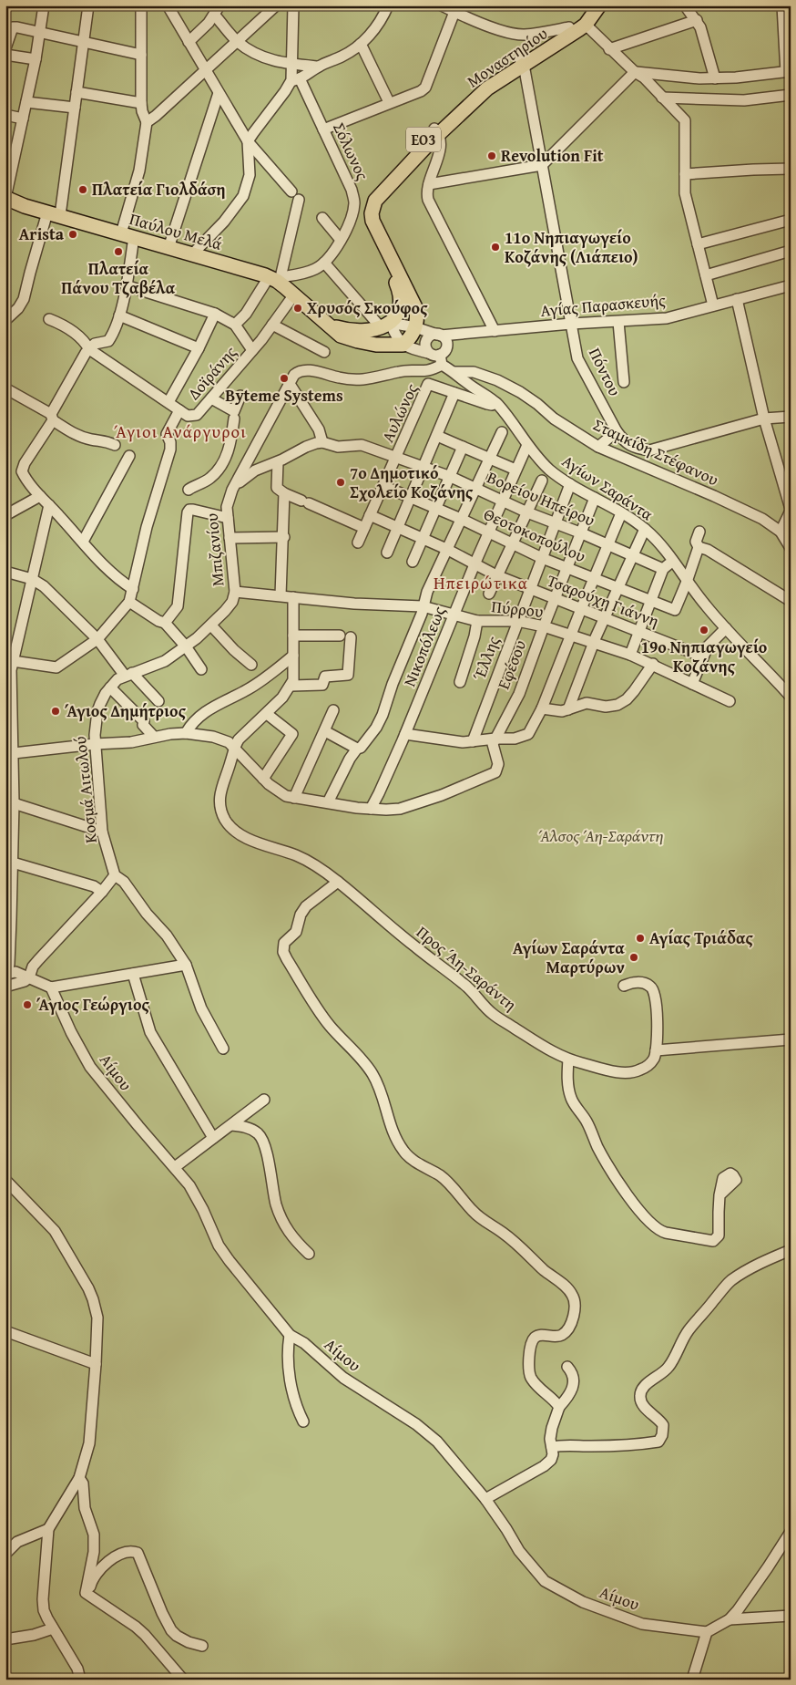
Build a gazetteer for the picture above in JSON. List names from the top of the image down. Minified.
{"streets":{"main road":["Μοναστηρίου","ΕΟ3","Παύλου Μελά"],"street":["Σόλωνος","Αγίας Παρασκευής","Πόντου","Δοϊράνης","Αυλώνος","Σταμκίδη Στέφανου","Αγίων Σαράντα","Βορείου Ηπείρου","Θεοτοκοπούλου","Μπιζανίου","Τσαρούχη Γιάννη","Πύρρου","Νικοπόλεως","Έλλης","Εφέσου","Κοσμά Αιτωλού","Προς Άη-Σαράντη","Αίμου"]},"crossings":[["Μοναστηρίου","Παύλου Μελά"],["Μοναστηρίου","Πόντου"],["Σόλωνος","Παύλου Μελά"],["Παύλου Μελά","Δοϊράνης"],["Αγίας Παρασκευής","Πόντου"],["Αυλώνος","Αγίων Σαράντα"],["Αυλώνος","Βορείου Ηπείρου"],["Αυλώνος","Θεοτοκοπούλου"],["Αυλώνος","Τσαρούχη Γιάννη"],["Σταμκίδη Στέφανου","Αγίων Σαράντα"],["Αγίων Σαράντα","Θεοτοκοπούλου"],["Αγίων Σαράντα","Μπιζανίου"],["Αγίων Σαράντα","Νικοπόλεως"],["Αγίων Σαράντα","Έλλης"],["Αγίων Σαράντα","Εφέσου"],["Βορείου Ηπείρου","Μπιζανίου"],["Βορείου Ηπείρου","Νικοπόλεως"],["Βορείου Ηπείρου","Έλλης"],["Βορείου Ηπείρου","Εφέσου"],["Θεοτοκοπούλου","Νικοπόλεως"],["Θεοτοκοπούλου","Έλλης"],["Θεοτοκοπούλου","Εφέσου"],["Μπιζανίου","Πύρρου"],["Μπιζανίου","Κοσμά Αιτωλού"],["Τσαρούχη Γιάννη","Νικοπόλεως"],["Τσαρούχη Γιάννη","Έλλης"],["Τσαρούχη Γιάννη","Εφέσου"],["Πύρρου","Νικοπόλεως"],["Πύρρου","Έλλης"],["Πύρρου","Εφέσου"]],"districts":["Άγιοι Ανάργυροι","Ηπειρώτικα"],"parks":["Άλσος Άη-Σαράντη"],"places":["Revolution Fit","Πλατεία Γιολδάση","Arista","11o Νηπιαγωγείο Κοζάνης (Λιάπειο)","Πλατεία Πάνου Τζαβέλα","Χρυσός Σκούφος","Byteme Systems","7ο Δημοτικό Σχολείο Κοζάνης","19ο Νηπιαγωγείο Κοζάνης","Άγιος Δημήτριος","Αγίας Τριάδας","Αγίων Σαράντα Μαρτύρων","Άγιος Γεώργιος"]}
